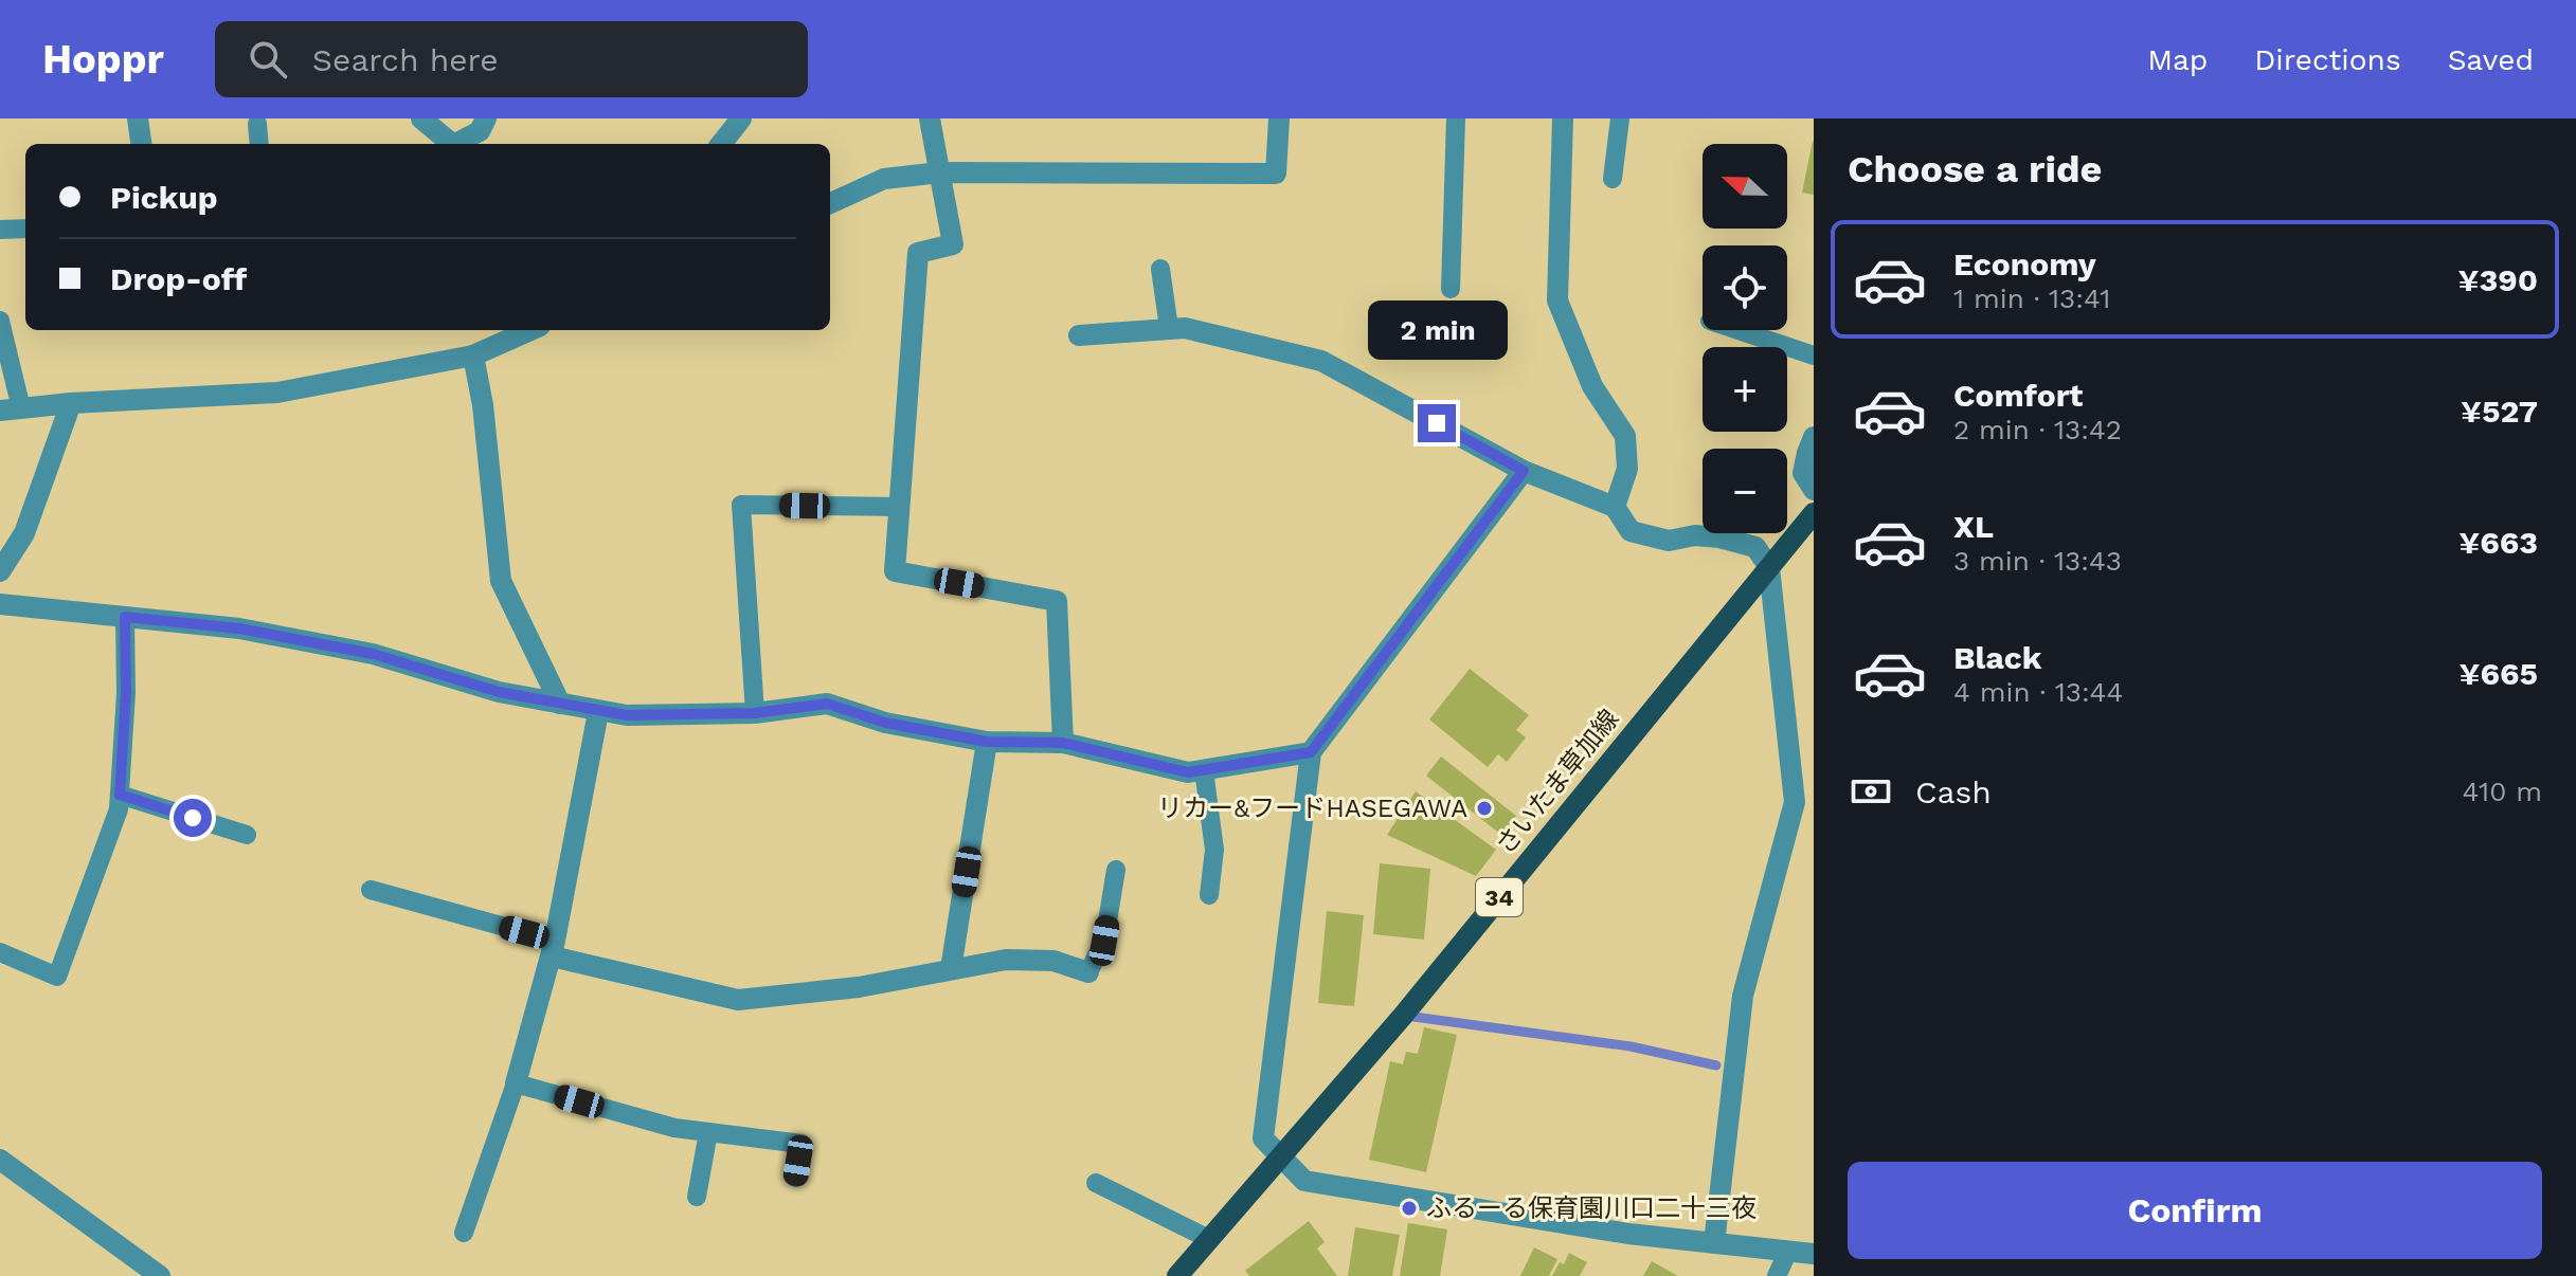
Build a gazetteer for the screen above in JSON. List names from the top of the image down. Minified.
{"streets":{"main road":["さいたま草加線","34"]},"places":["リカー&フードHASEGAWA","ふるーる保育園川口二十三夜"],"north":"left","page":{"header":"Hoppr","search":"Search here","nav":["Map","Directions","Saved"],"heading":"Choose a ride","map_buttons":["+","−"],"banner":["Pickup","Drop-off"],"list":[{"name":"Economy","note":"1 min · 13:41","value":"¥390"},{"name":"Comfort","note":"2 min · 13:42","value":"¥527"},{"name":"XL","note":"3 min · 13:43","value":"¥663"},{"name":"Black","note":"4 min · 13:44","value":"¥665"}],"bubble":"2 min","pay":["Cash","410 m"],"buttons":"Confirm"}}
